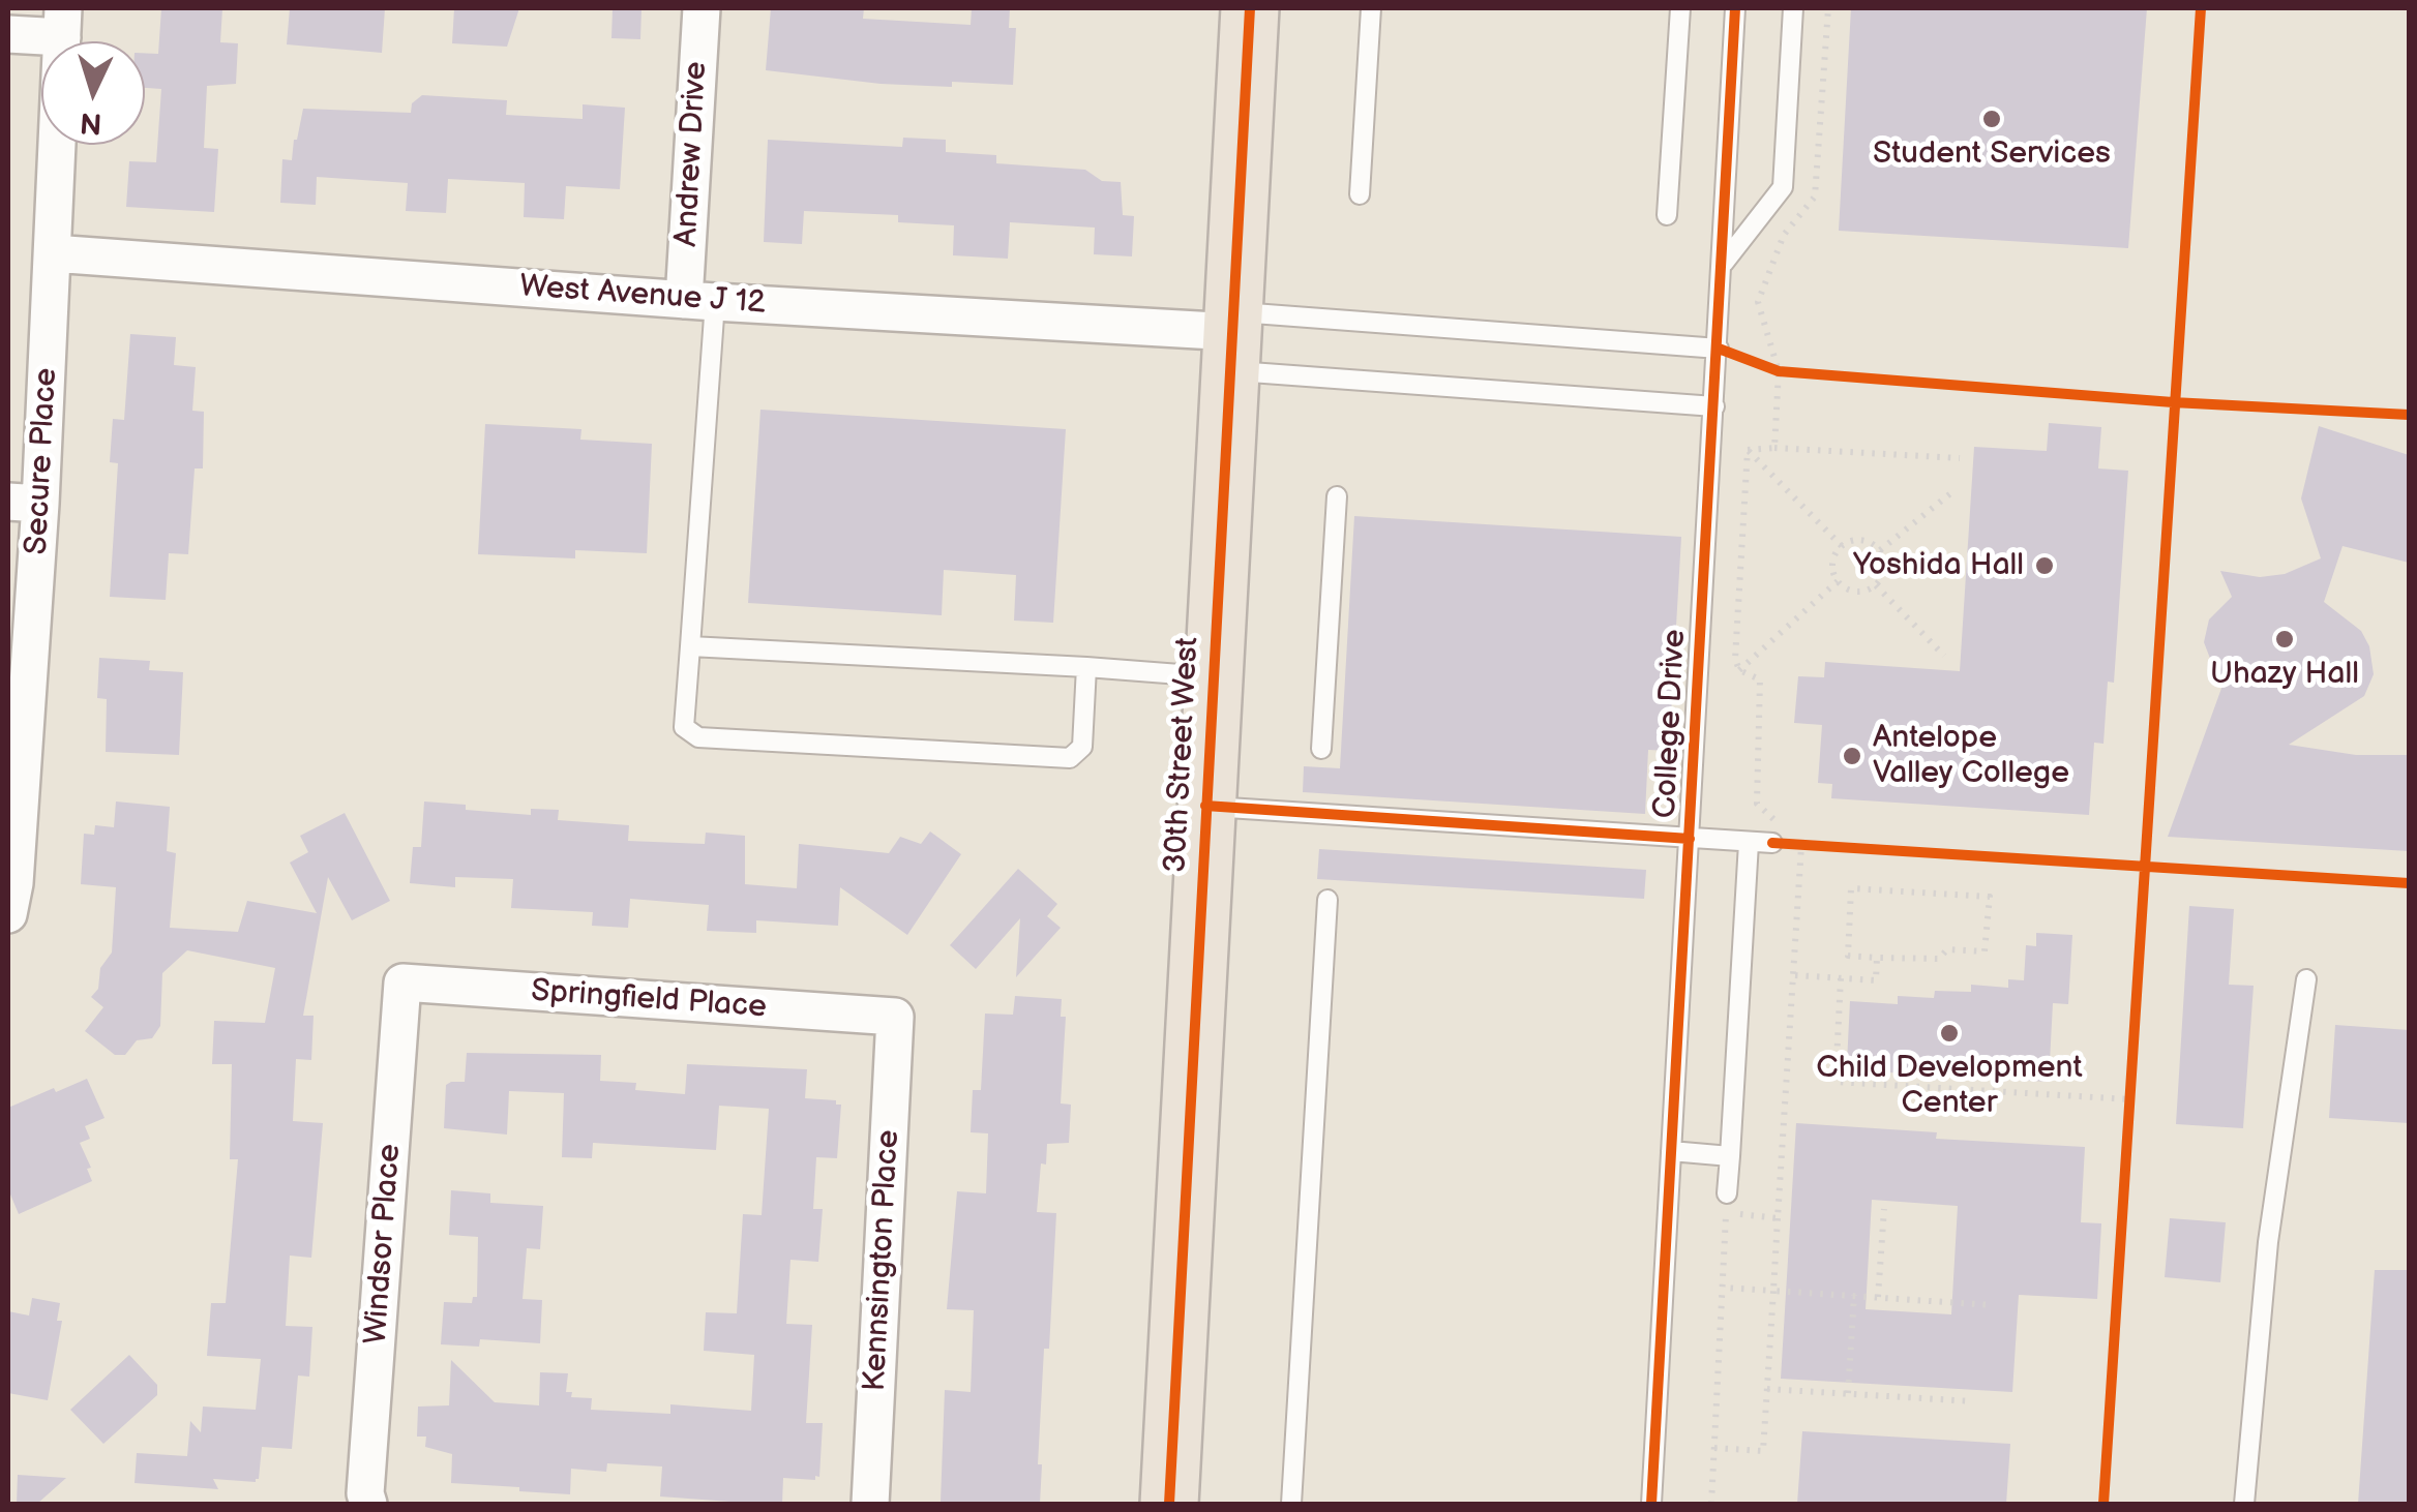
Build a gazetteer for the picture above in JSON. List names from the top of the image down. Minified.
{"streets":{"main road":["30th Street West"],"street":["Andrew Drive","West Avenue J 12","Secure Place","Springfield Place","Windsor Place","Kennsington Place"],"lane":["College Drive"]},"crossings":[["Andrew Drive","West Avenue J 12"],["West Avenue J 12","Secure Place"],["West Avenue J 12","30th Street West"],["Springfield Place","Windsor Place"],["Springfield Place","Kennsington Place"]],"places":["Student Services","Yoshida Hall","Uhazy Hall","Antelope Valley College","Child Development Center"],"north":"bottom"}
